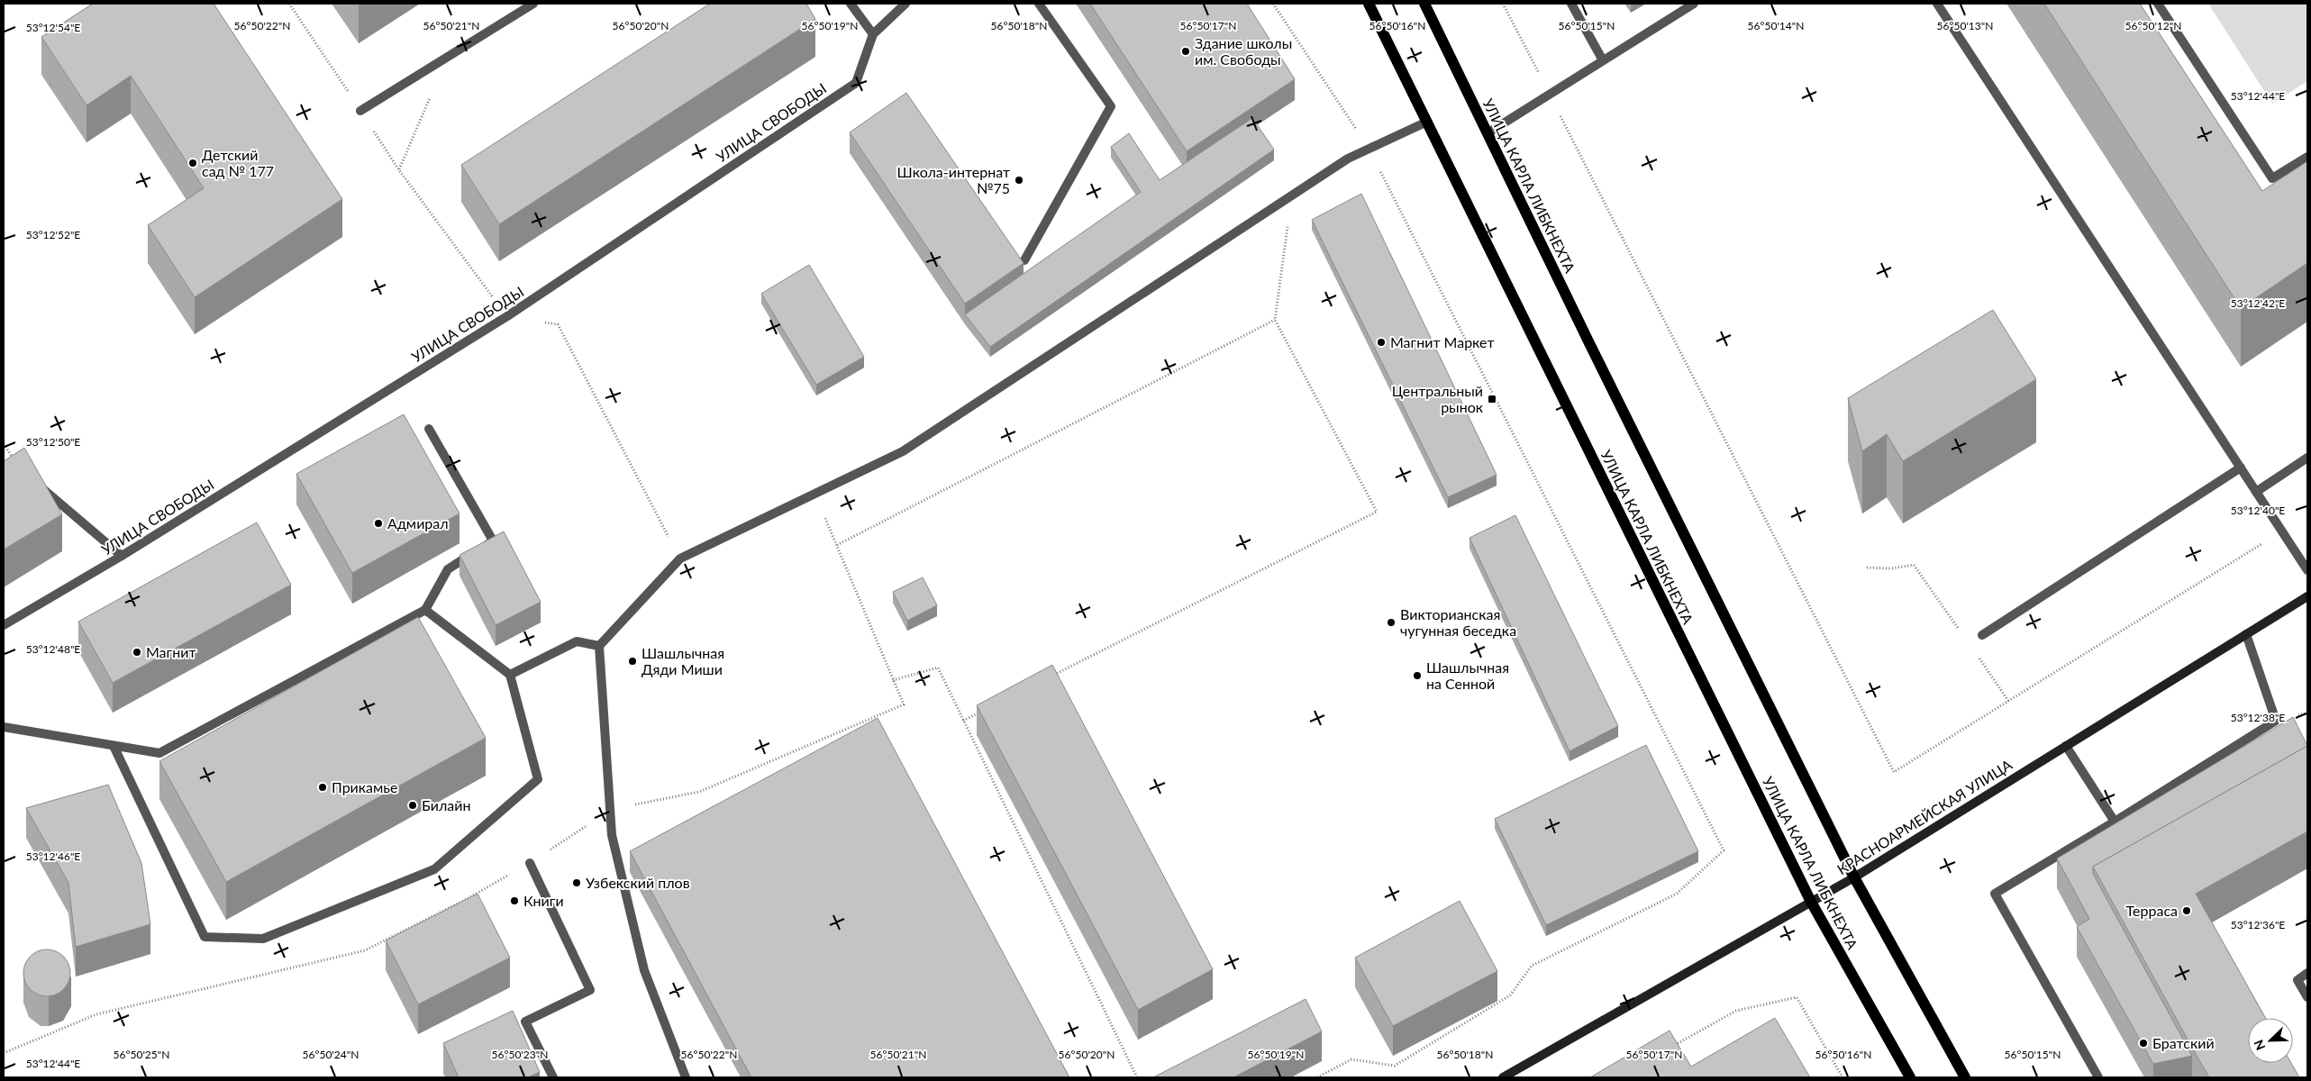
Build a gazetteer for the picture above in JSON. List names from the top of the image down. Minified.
{"streets":{"main road":["УЛИЦА КАРЛА ЛИБКНЕХТА"],"street":["УЛИЦА СВОБОДЫ","КРАСНОАРМЕЙСКАЯ УЛИЦА"]},"crossings":[["УЛИЦА КАРЛА ЛИБКНЕХТА","КРАСНОАРМЕЙСКАЯ УЛИЦА"]],"places":{"other":["Здание школы им. Свободы","Детский сад № 177","Школа-интернат №75","Магнит Маркет","Адмирал","Викторианская чугунная беседка","Магнит","Шашлычная Дяди Миши","Шашлычная на Сенной","Прикамье","Билайн","Узбекский плов","Книги","Терраса","Братский"],"transit":["Центральный рынок"]},"north":"bottom left","coordinates":["56°50'22\"N","56°50'21\"N","56°50'20\"N","56°50'19\"N","56°50'18\"N","56°50'17\"N","56°50'16\"N","56°50'15\"N","56°50'14\"N","56°50'13\"N","56°50'12\"N","53°12'54\"E","53°12'44\"E","53°12'52\"E","53°12'42\"E","53°12'50\"E","53°12'40\"E","53°12'48\"E","53°12'38\"E","53°12'46\"E","53°12'36\"E","56°50'25\"N","56°50'24\"N","56°50'23\"N"]}
